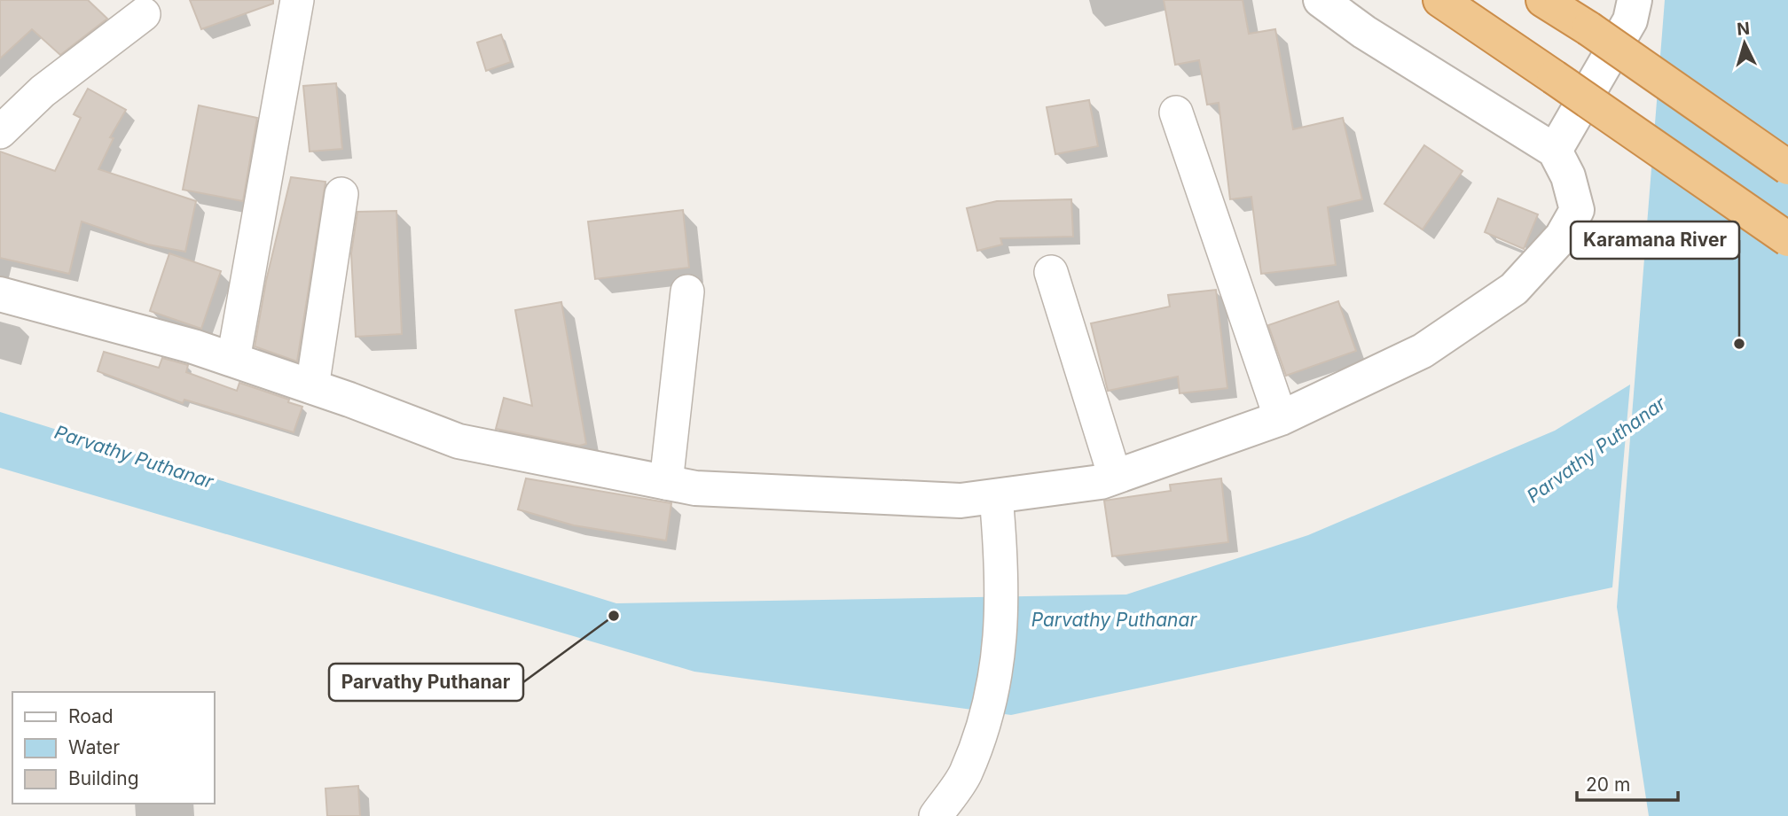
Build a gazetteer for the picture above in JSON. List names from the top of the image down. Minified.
{"water":["Parvathy Puthanar"],"places":["Karamana River","Parvathy Puthanar"],"legend":["Road","Water","Building"],"scale_bar":"20 m","north":"top"}
